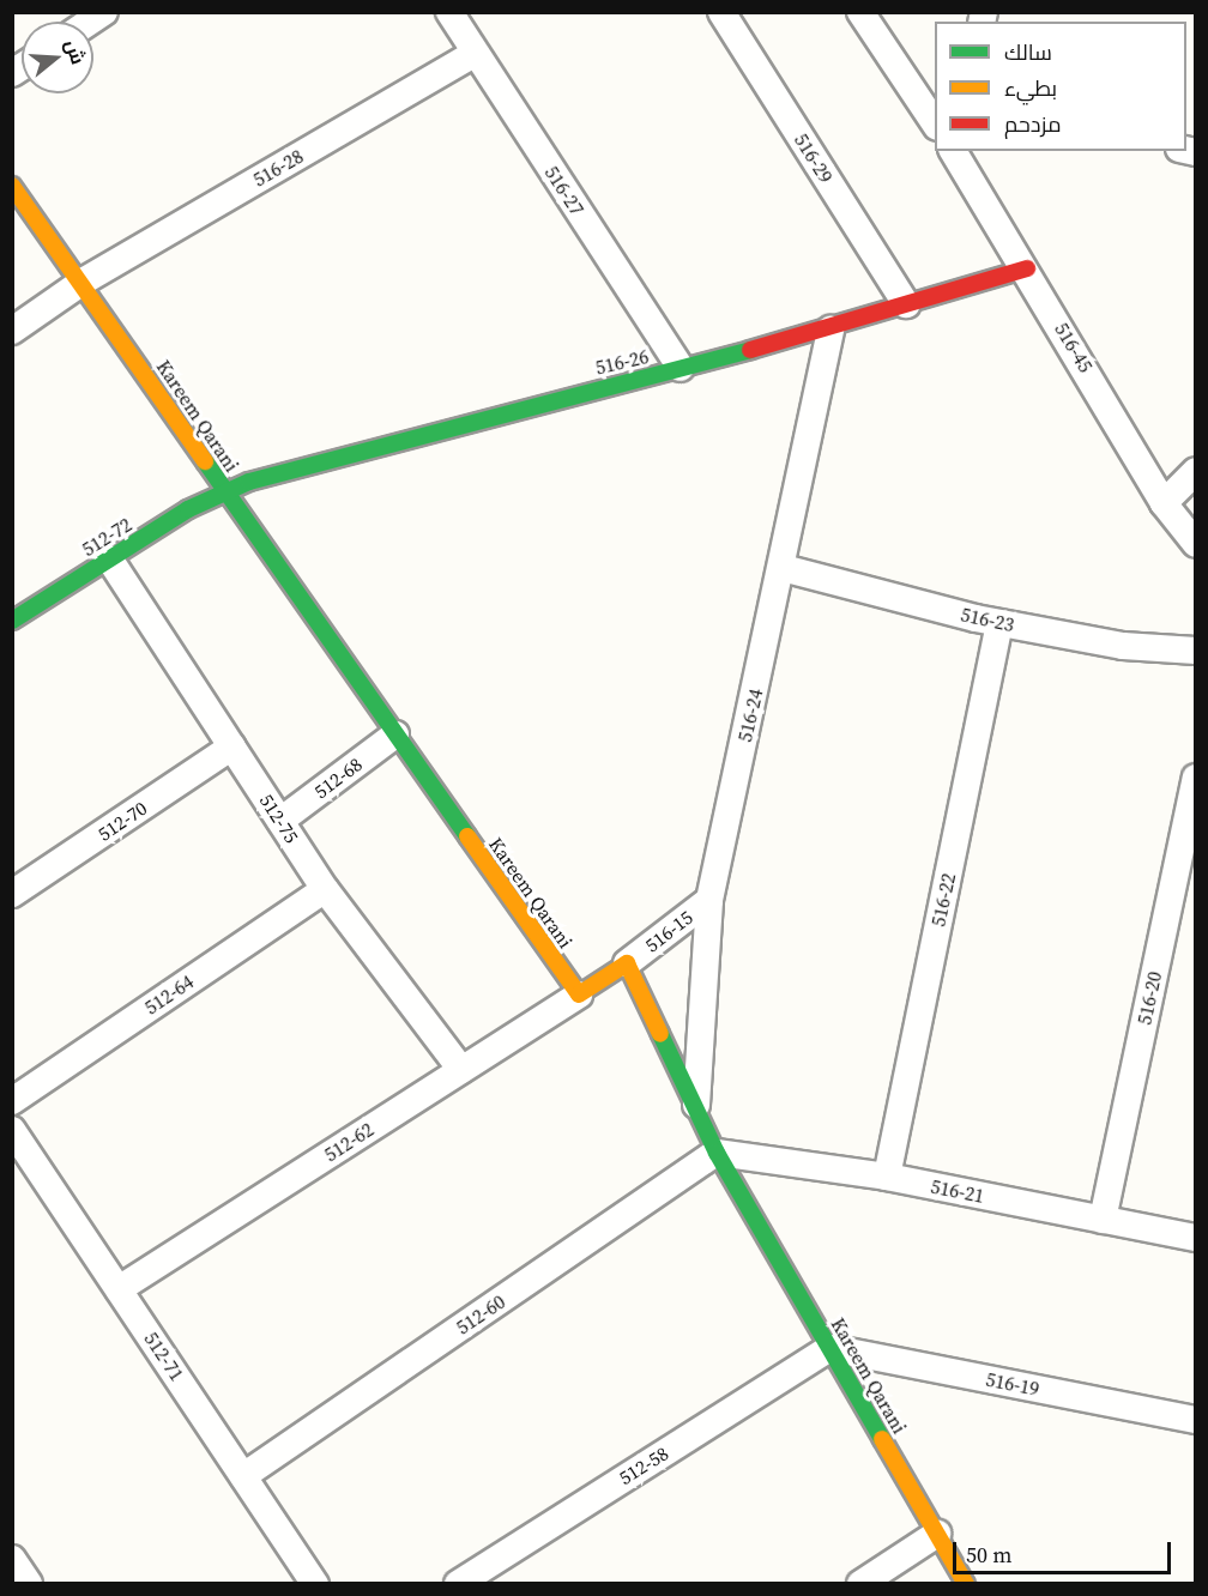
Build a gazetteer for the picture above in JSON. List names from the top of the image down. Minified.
{"streets":{"street":["516-29","516-28","516-27","516-45","516-26","Kareem Qarani","512-72","516-23","516-24","512-68","512-75","512-70","516-22","516-15","512-64","516-20","512-62","516-21","512-60","512-71","516-19","512-58"]},"crossings":[["516-29","516-26"],["516-28","516-27"],["516-28","Kareem Qarani"],["516-27","516-26"],["516-45","516-26"],["516-26","Kareem Qarani"],["516-26","512-72"],["516-26","516-24"],["Kareem Qarani","512-72"],["Kareem Qarani","516-24"],["Kareem Qarani","512-68"],["Kareem Qarani","516-15"],["Kareem Qarani","512-62"],["Kareem Qarani","516-21"],["Kareem Qarani","512-60"],["Kareem Qarani","516-19"],["Kareem Qarani","512-58"],["512-72","512-75"],["516-23","516-24"],["516-23","516-22"],["516-24","516-15"],["512-68","512-75"],["512-75","512-70"],["512-75","512-64"],["512-75","512-62"],["516-22","516-21"],["516-20","516-21"],["512-62","512-71"],["516-21","512-60"],["512-60","512-71"],["516-19","512-58"]],"legend":["سالك","بطيء","مزدحم"],"scale_bar":"50 m","north":"right"}
